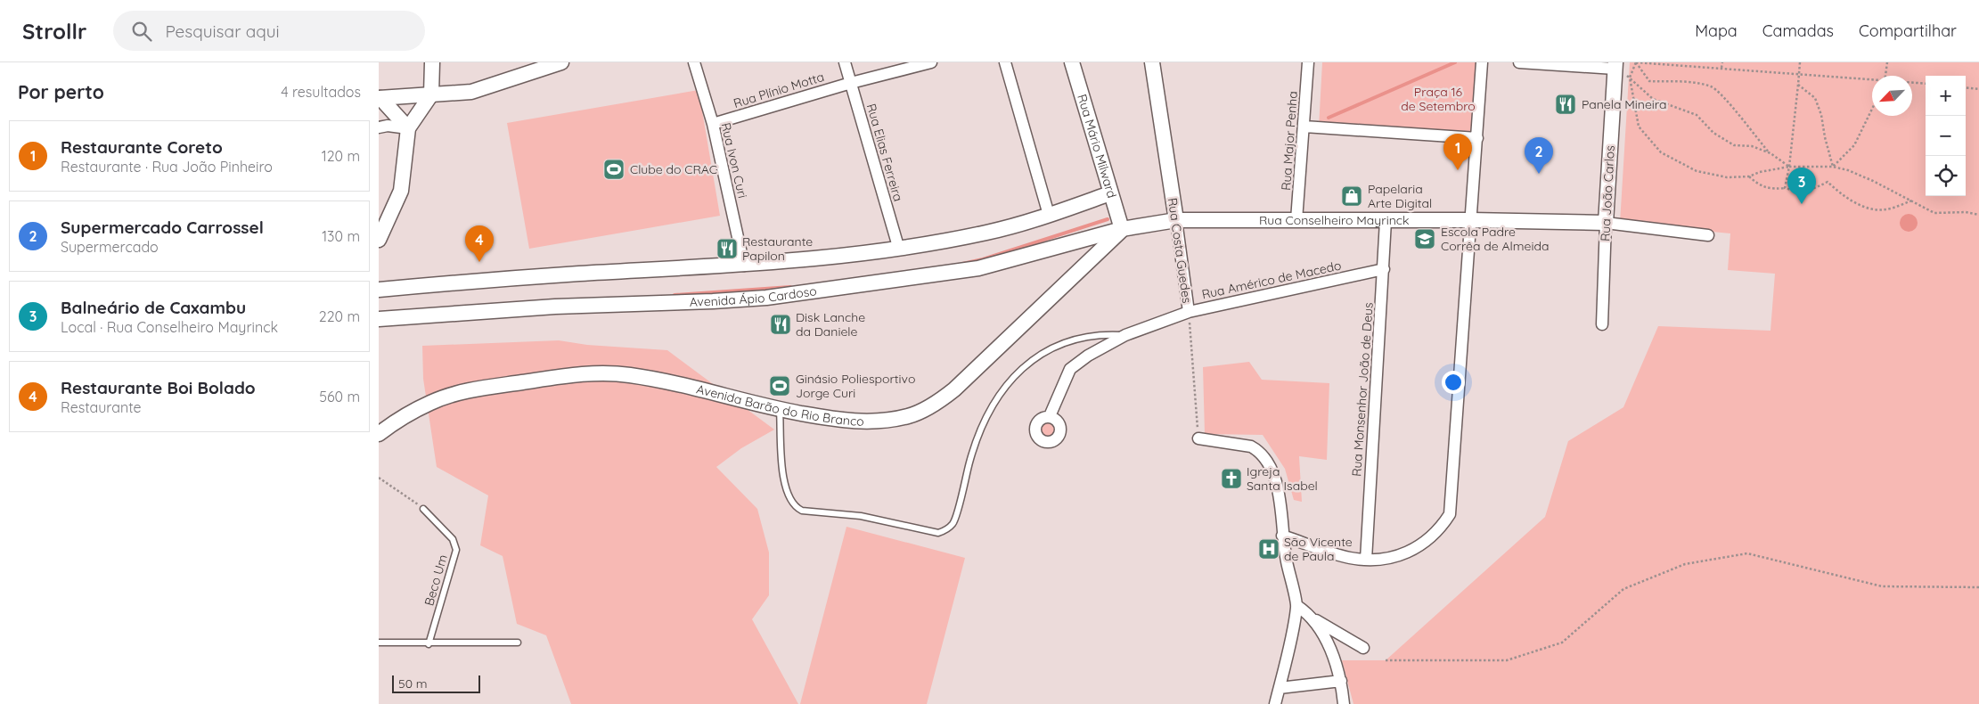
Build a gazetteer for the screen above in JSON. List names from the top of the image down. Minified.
{"streets":{"street":["Rua Plínio Motta","Rua Major Penha","Rua Mário Milward","Rua Elias Ferreira","Rua Ivon Curi","Rua João Carlos","Rua Conselheiro Mayrinck","Rua Costa Guedes","Rua Américo de Macedo","Avenida Ápio Cardoso","Rua Monsenhor João de Deus","Avenida Barão do Rio Branco"],"lane":["Beco Um"]},"crossings":[["Rua Plínio Motta","Rua Elias Ferreira"],["Rua Plínio Motta","Rua Ivon Curi"],["Rua Major Penha","Rua Conselheiro Mayrinck"],["Rua Mário Milward","Rua Conselheiro Mayrinck"],["Rua Mário Milward","Avenida Ápio Cardoso"],["Rua Mário Milward","Avenida Barão do Rio Branco"],["Rua João Carlos","Rua Conselheiro Mayrinck"],["Rua Conselheiro Mayrinck","Rua Costa Guedes"],["Rua Conselheiro Mayrinck","Avenida Ápio Cardoso"],["Rua Conselheiro Mayrinck","Rua Monsenhor João de Deus"],["Rua Conselheiro Mayrinck","Avenida Barão do Rio Branco"],["Rua Costa Guedes","Rua Américo de Macedo"],["Rua Américo de Macedo","Rua Monsenhor João de Deus"],["Avenida Ápio Cardoso","Avenida Barão do Rio Branco"]],"parks":["Praça 16 de Setembro"],"places":{"restaurant":["Panela Mineira","Restaurante Papilon","Disk Lanche da Daniele"],"sports":["Clube do CRAC","Ginásio Poliesportivo Jorge Curi"],"shop":["Papelaria Arte Digital"],"school or university":["Escola Padre Corrêa de Almeida"],"church":["Igreja Santa Isabel"],"hospital":["São Vicente de Paula"]},"scale_bar":"50 m","north":"bottom left","page":{"header":"Strollr","search":"Pesquisar aqui","nav":["Mapa","Camadas","Compartilhar"],"heading":["Por perto","4 resultados"],"map_buttons":["+","−"],"list":[{"mark":"1","name":"Restaurante Coreto","note":"Restaurante · Rua João Pinheiro","value":"120 m"},{"mark":"2","name":"Supermercado Carrossel","note":"Supermercado","value":"130 m"},{"mark":"3","name":"Balneário de Caxambu","note":"Local · Rua Conselheiro Mayrinck","value":"220 m"},{"mark":"4","name":"Restaurante Boi Bolado","note":"Restaurante","value":"560 m"}],"pins":["1","2","3","4"],"scale":"50 m"}}
